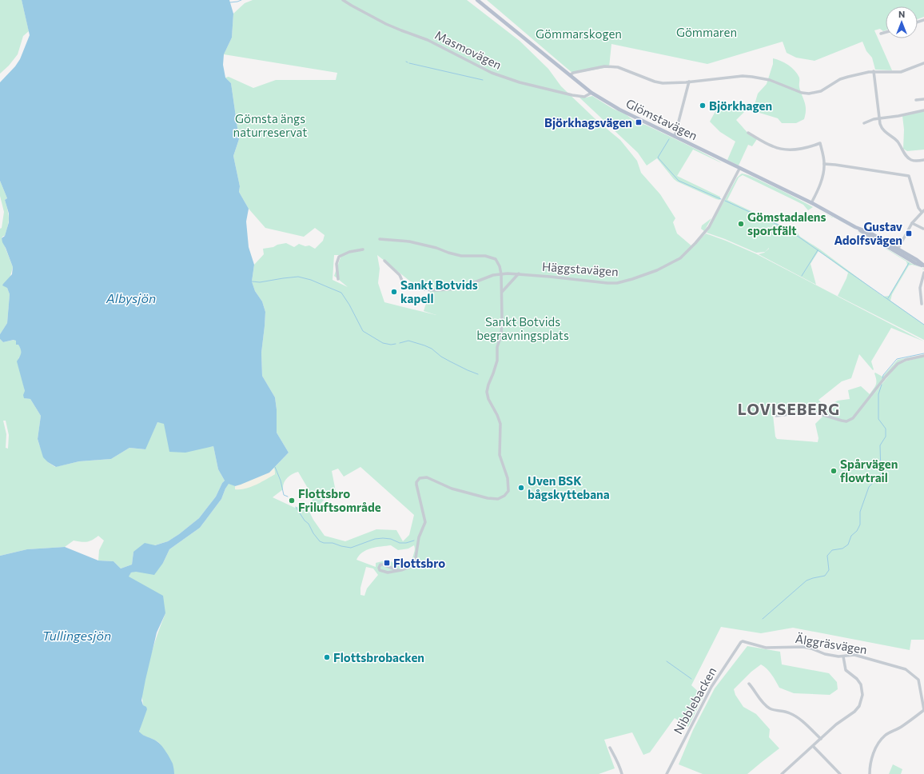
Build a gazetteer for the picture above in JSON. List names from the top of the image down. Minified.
{"streets":{"main road":["Glömstavägen"],"street":["Masmovägen","Häggstavägen","Älggräsvägen","Nibblebacken"]},"crossings":[["Masmovägen","Glömstavägen"],["Glömstavägen","Häggstavägen"],["Älggräsvägen","Nibblebacken"]],"districts":["LOVISEBERG"],"water":["Albysjön","Tullingesjön"],"parks":["Gömmaren","Gömmarskogen","Gömsta ängs naturreservat","Sankt Botvids begravningsplats"],"places":{"other":["Björkhagen","Gömstadalens sportfält","Sankt Botvids kapell","Spårvägen flowtrail","Uven BSK bågskyttebana","Flottsbro Friluftsområde","Flottsbrobacken"],"transit":["Björkhagsvägen","Gustav Adolfsvägen","Flottsbro"]},"north":"top"}
